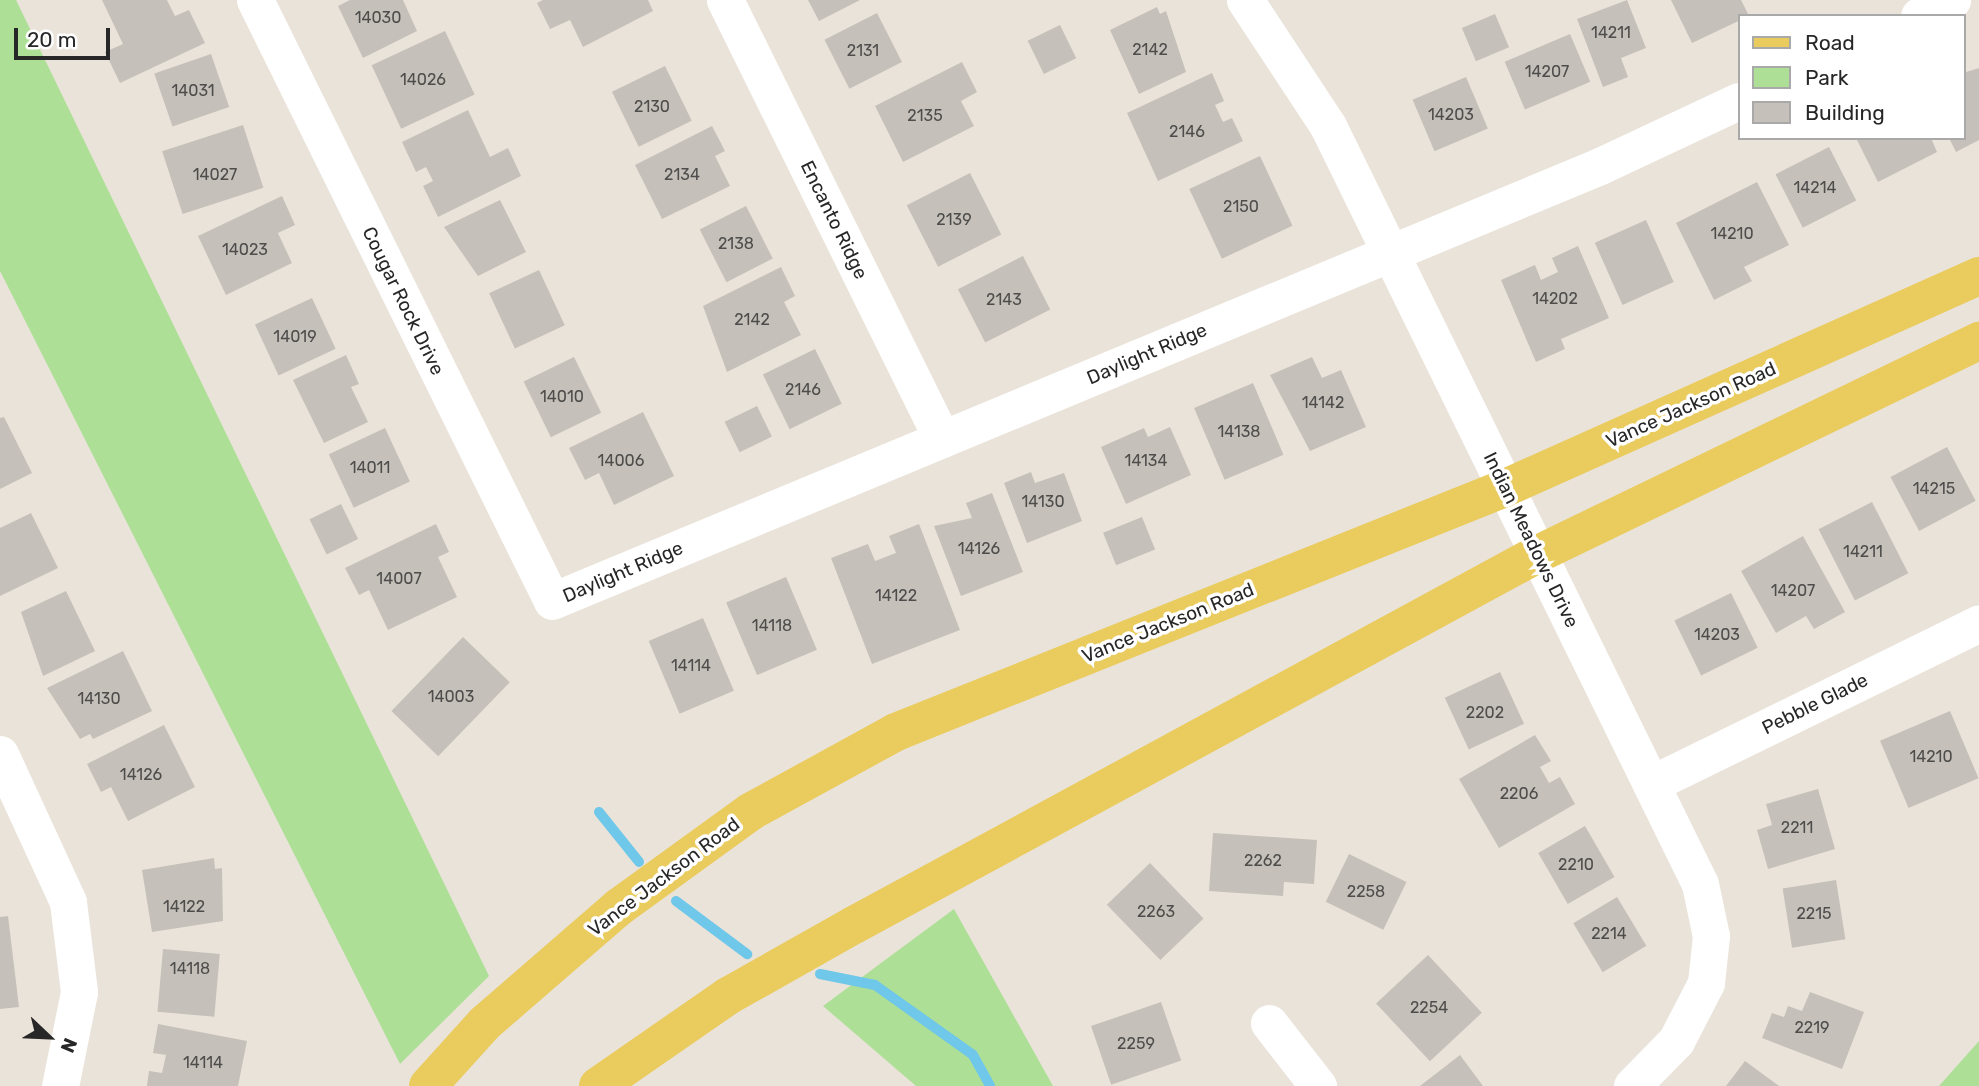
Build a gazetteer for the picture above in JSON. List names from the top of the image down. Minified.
{"streets":{"main road":["Vance Jackson Road"],"street":["Encanto Ridge","Cougar Rock Drive","Daylight Ridge","Indian Meadows Drive","Pebble Glade"]},"crossings":[["Encanto Ridge","Daylight Ridge"],["Cougar Rock Drive","Daylight Ridge"],["Daylight Ridge","Indian Meadows Drive"],["Vance Jackson Road","Indian Meadows Drive"],["Indian Meadows Drive","Pebble Glade"]],"house_numbers":["14030","14211","2142","2131","14207","14026","14031","2130","14203","2135","2146","14027","2134","14214","2150","2139","14210","2138","14023","14202","2143","2142","14019","2146","14010","14142","14138","14006","14134","14011","14215","14130","14126","14211","14007","14207","14122","14118","14203","14114","14003","14130","2202","14210","14126","2206","2211","2262","2210","2258","14122","2263","2215","2214","14118","2254","2219","2259","14114"],"legend":["Road","Park","Building"],"scale_bar":"20 m","north":"bottom right"}
